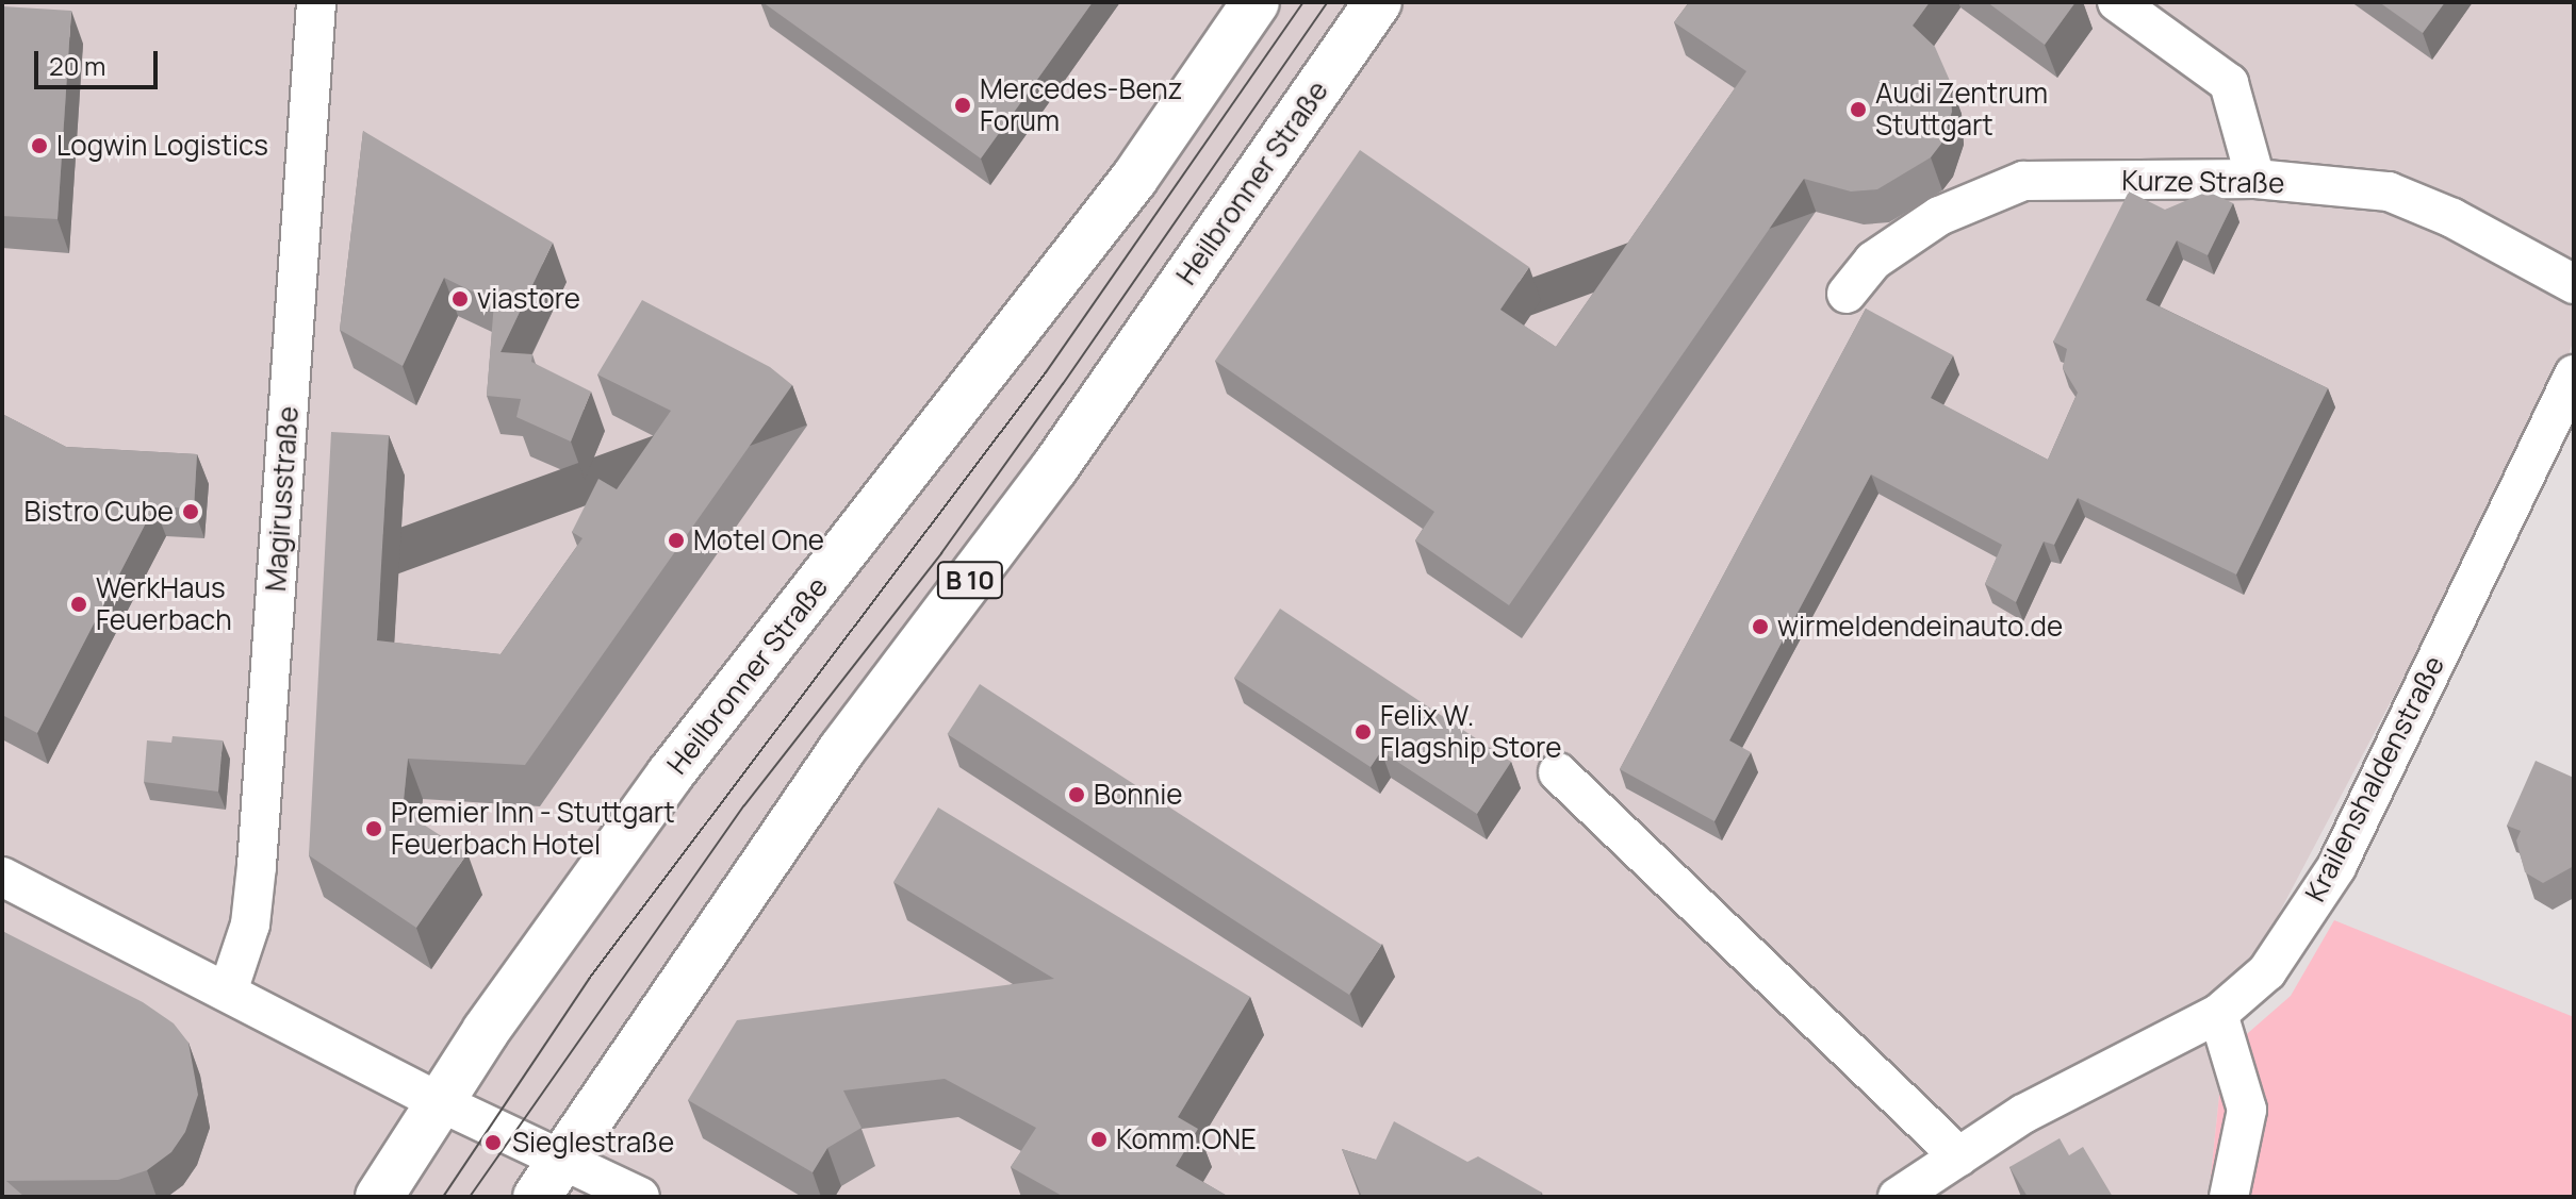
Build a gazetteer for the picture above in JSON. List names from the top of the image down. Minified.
{"streets":{"main road":["Heilbronner Straße","B 10"],"street":["Kurze Straße","Magirusstraße","Krailenshaldenstraße"]},"places":["Mercedes-Benz Forum","Audi Zentrum Stuttgart","Logwin Logistics","viastore","Bistro Cube","Motel One","WerkHaus Feuerbach","wirmeldendeinauto.de","Felix W. Flagship Store","Bonnie","Premier Inn - Stuttgart Feuerbach Hotel","Komm.ONE","Sieglestraße"],"scale_bar":"20 m"}
